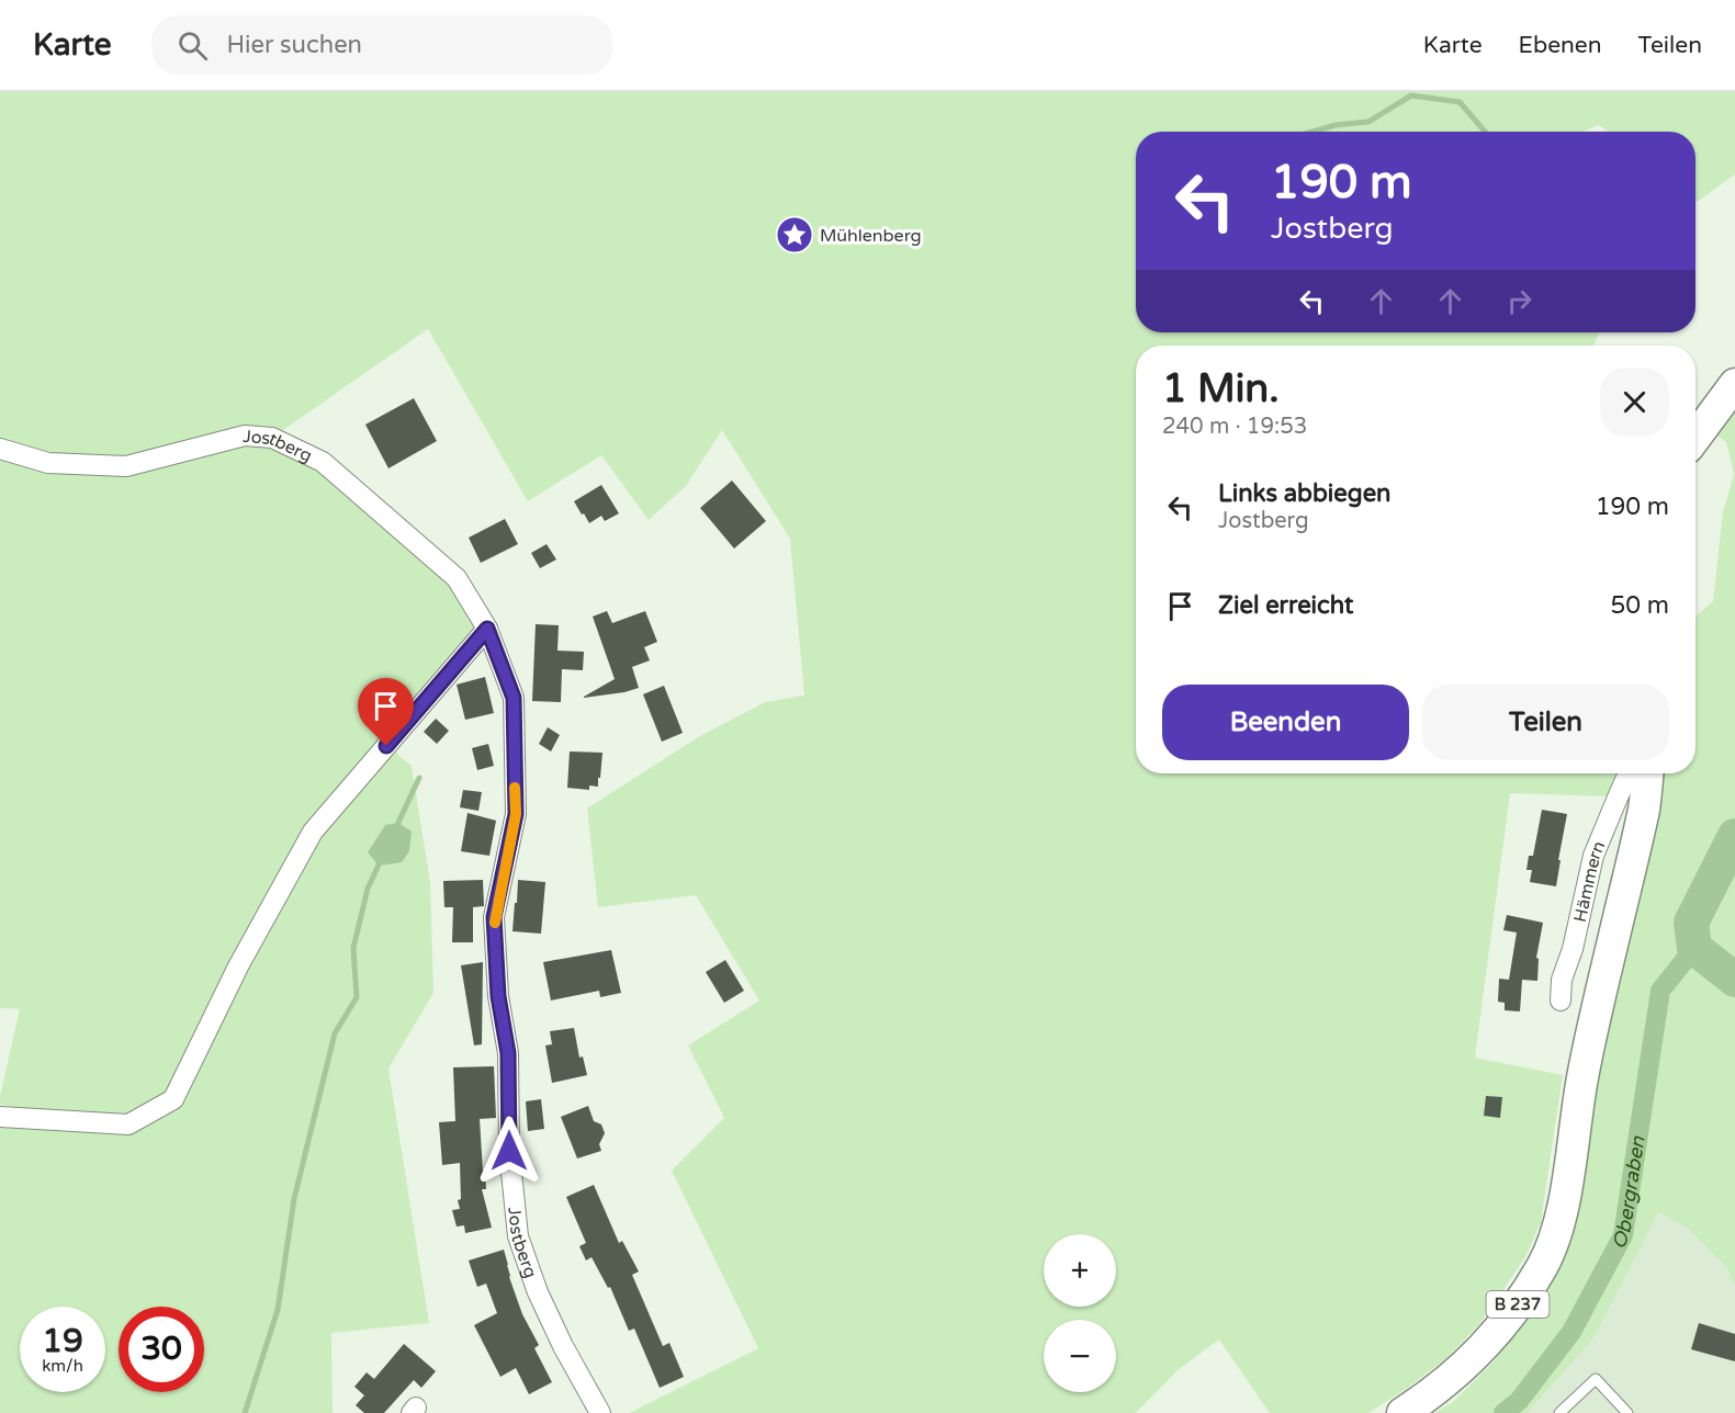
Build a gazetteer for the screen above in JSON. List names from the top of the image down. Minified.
{"streets":{"main road":["B 237"],"street":["Jostberg","Hämmern"]},"water":["Obergraben"],"places":{"place":["Mühlenberg"]},"page":{"header":"Karte","search":"Hier suchen","nav":["Karte","Ebenen","Teilen"],"turn":["190 m","Jostberg"],"heading":["1 Min.","240 m · 19:53"],"list":[{"name":"Links abbiegen","note":"Jostberg","value":"190 m"},{"name":"Ziel erreicht","value":"50 m"}],"buttons":["Beenden","Teilen"],"map_buttons":["+","−"],"speed":"19 km/h","limit":"30"}}
